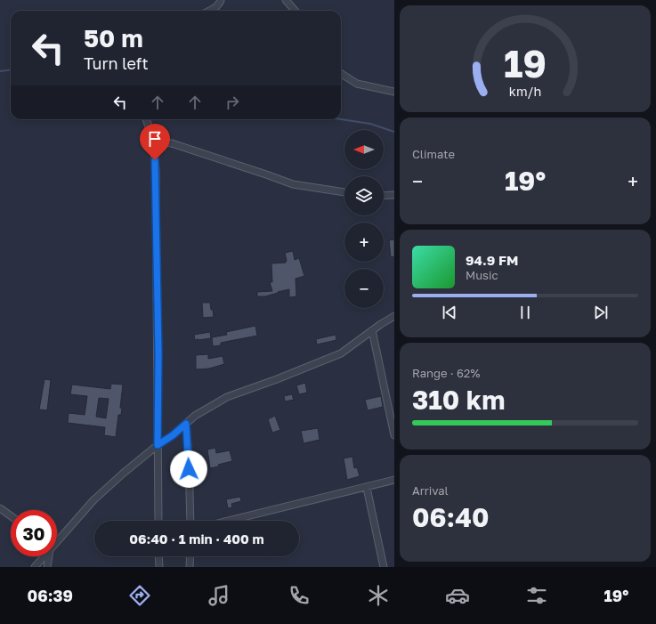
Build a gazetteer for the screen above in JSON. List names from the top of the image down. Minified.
{"north":"left","page":{"turn":["50 m","Turn left"],"tile":["Climate",["Range · 62%","310 km"],["Arrival","06:40"]],"map_buttons":["+","−"],"heat":["−","19°","+"],"song":["94.9 FM","Music"],"limit":"30","trip":"06:40 · 1 min · 400 m","tabs":["06:39","19°"],"gauge":["19","km/h"]}}
